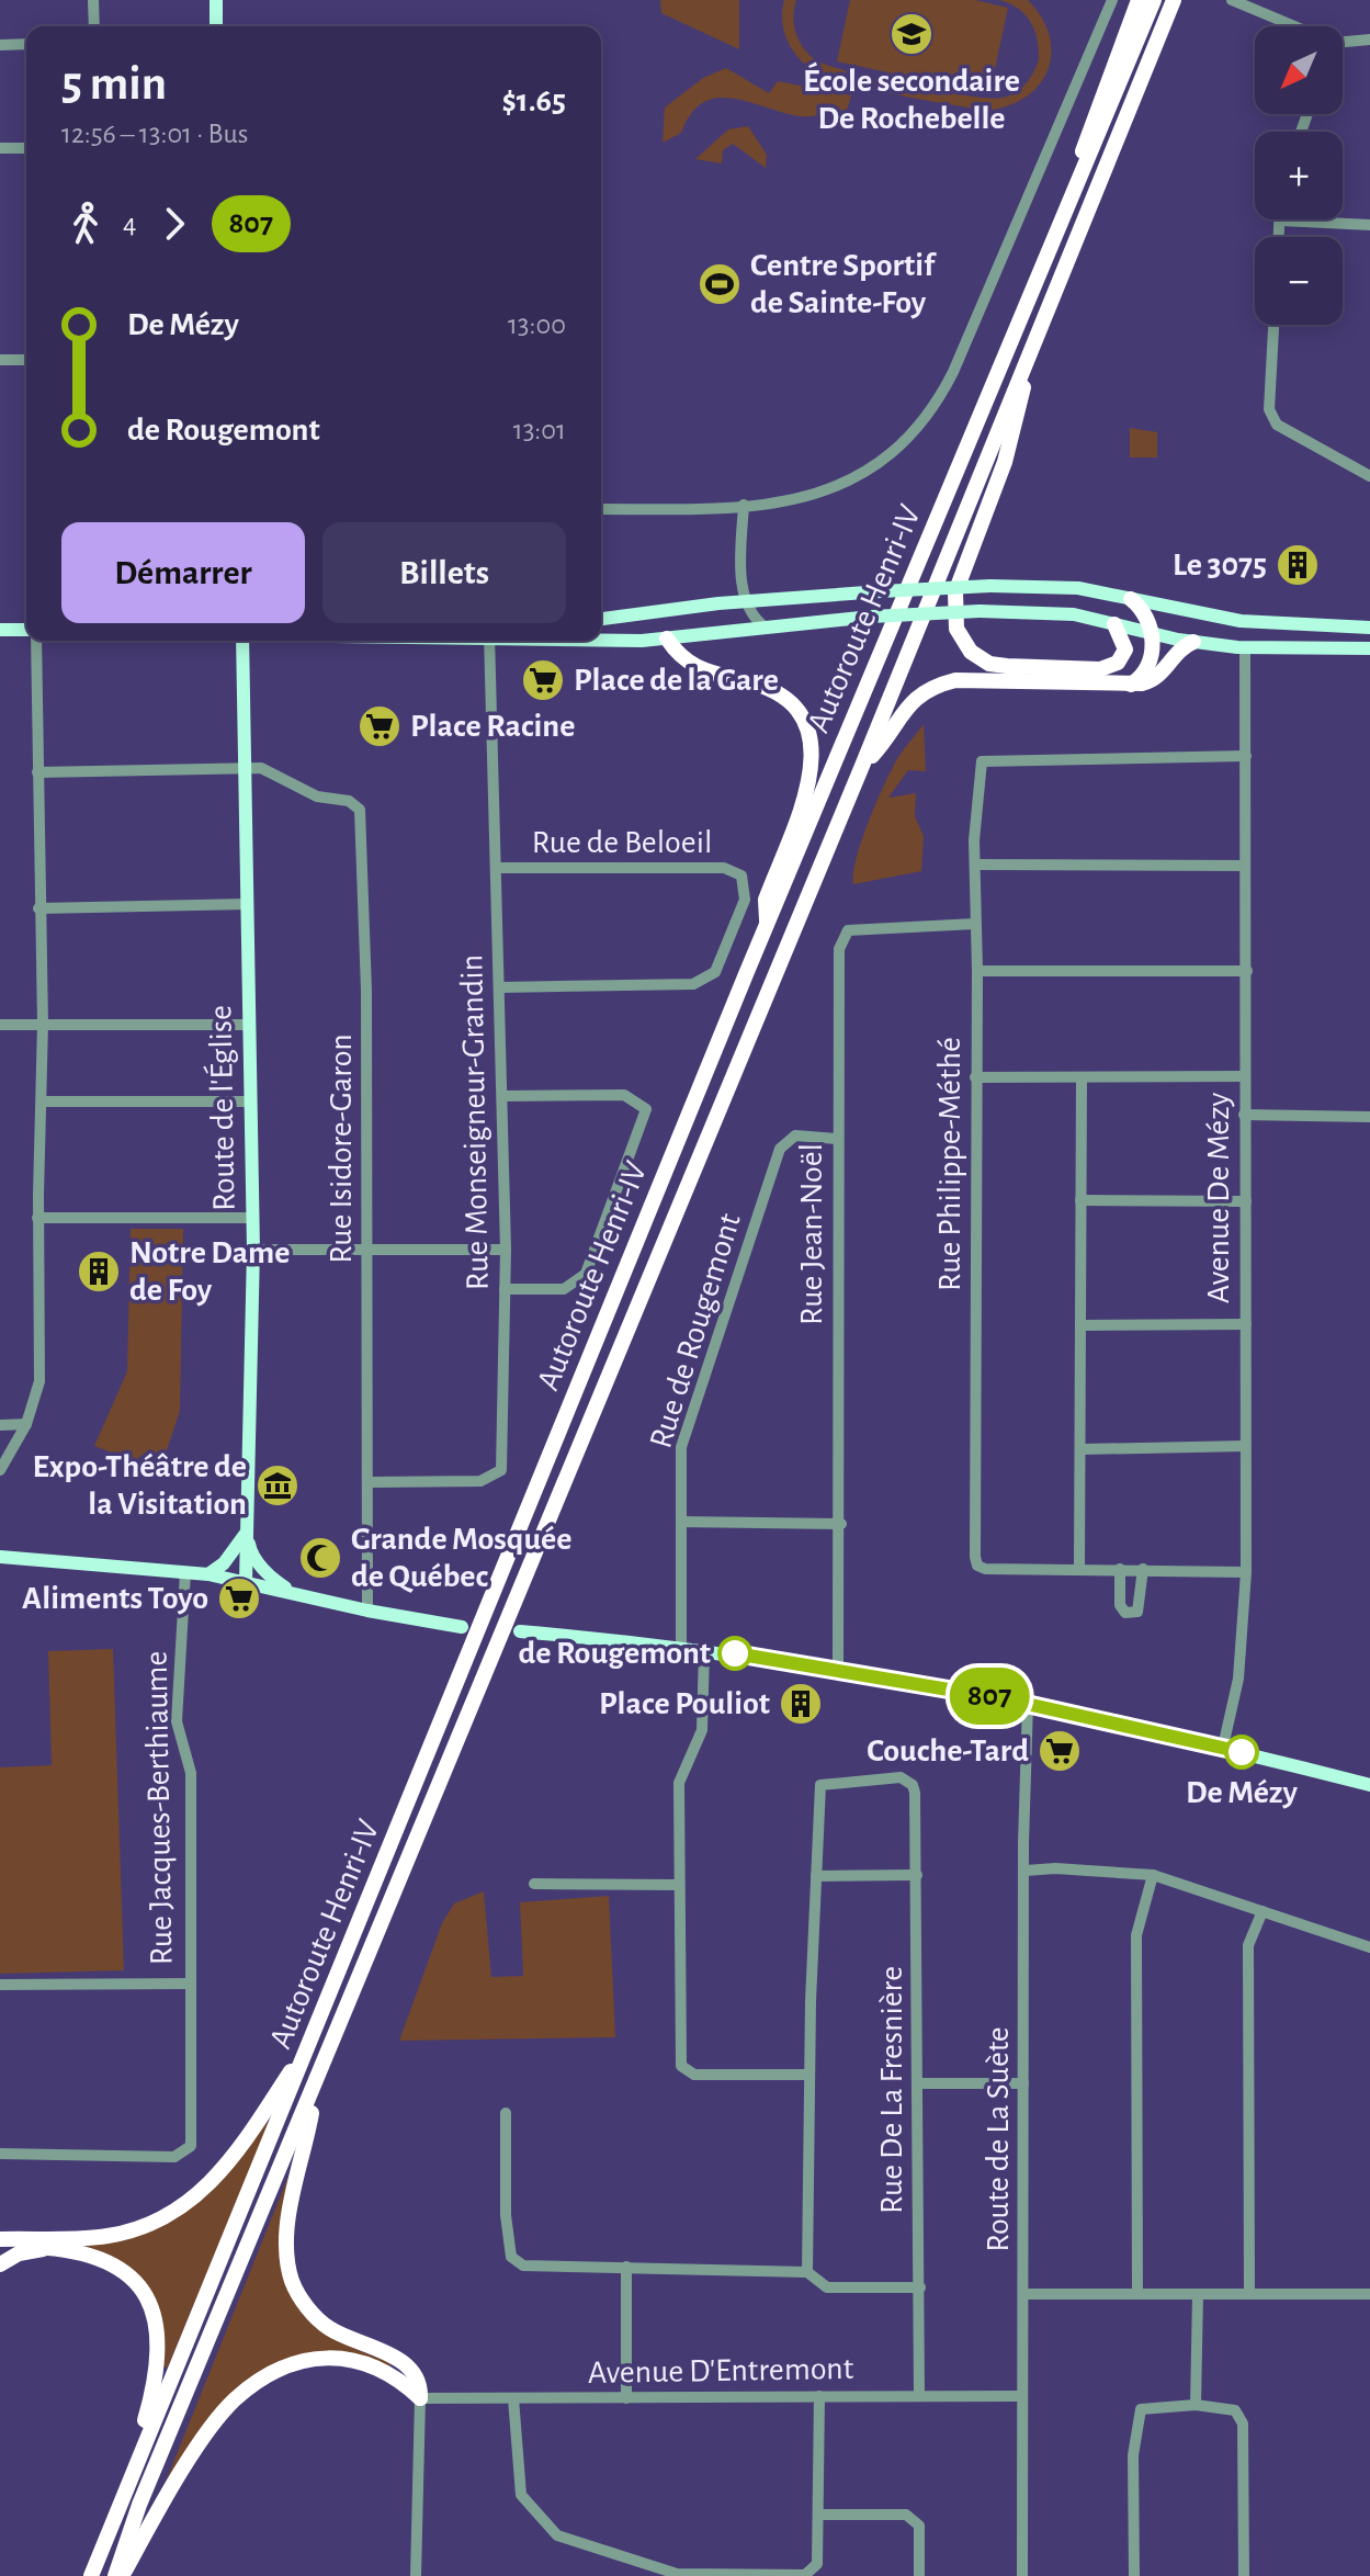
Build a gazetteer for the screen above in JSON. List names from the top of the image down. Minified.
{"streets":{"highway":["Autoroute Henri-IV"],"main road":["Route de l'Église"],"street":["Rue de Beloeil","Rue Monseigneur-Grandin","Rue Isidore-Garon","Rue Philippe-Méthé","Avenue De Mézy","Rue Jean-Noël","Rue de Rougemont","Rue Jacques-Berthiaume","Rue De La Fresnière","Route de La Suète","Avenue D'Entremont"]},"crossings":[["Rue de Beloeil","Rue Monseigneur-Grandin"],["Route de l'Église","Rue Isidore-Garon"],["Rue Monseigneur-Grandin","Rue Isidore-Garon"],["Rue Philippe-Méthé","Avenue De Mézy"],["Rue Philippe-Méthé","Rue Jean-Noël"],["Rue Jean-Noël","Rue de Rougemont"],["Rue De La Fresnière","Avenue D'Entremont"],["Route de La Suète","Avenue D'Entremont"]],"places":{"school or university":["École secondaire De Rochebelle"],"sports":["Centre Sportif de Sainte-Foy"],"building":["Le 3075","Notre Dame de Foy","Place Pouliot"],"supermarket":["Place de la Gare","Place Racine","Aliments Toyo","Couche-Tard"],"museum":["Expo-Théâtre de la Visitation"],"mosque":["Grande Mosquée de Québec"],"other":["de Rougemont","De Mézy"]},"lines":["bus line 807"],"north":"bottom left","page":{"on_map":"807","map_buttons":["+","−"],"heading":["5 min","12:56 – 13:01 · Bus","$1.65"],"legs":["4","807"],"list":[{"name":"De Mézy","value":"13:00"},{"name":"de Rougemont","value":"13:01"}],"buttons":["Démarrer","Billets"]}}
